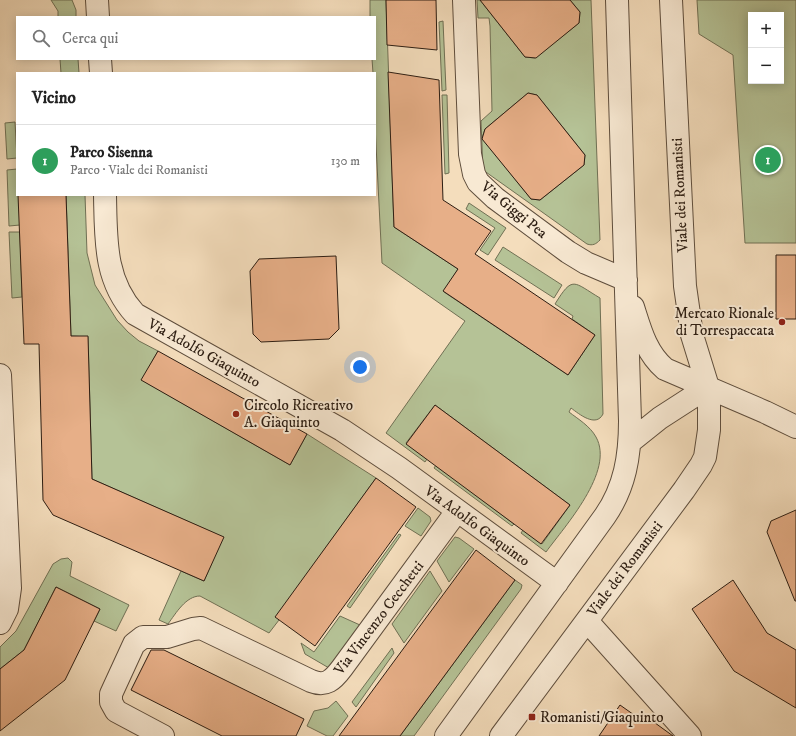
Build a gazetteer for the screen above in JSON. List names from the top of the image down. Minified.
{"streets":{"street":["Viale dei Romanisti","Via Giggi Pea","Via Adolfo Giaquinto","Via Vincenzo Cecchetti"]},"crossings":[["Via Adolfo Giaquinto","Via Vincenzo Cecchetti"]],"places":{"other":["Mercato Rionale di Torrespaccata","Circolo Ricreativo A. Giaquinto"],"transit":["Romanisti/Giaquinto"]},"page":{"map_buttons":["+","−"],"search":"Cerca qui","heading":"Vicino","list":[{"mark":"1","name":"Parco Sisenna","note":"Parco · Viale dei Romanisti","value":"130 m"}],"pins":"1"}}
